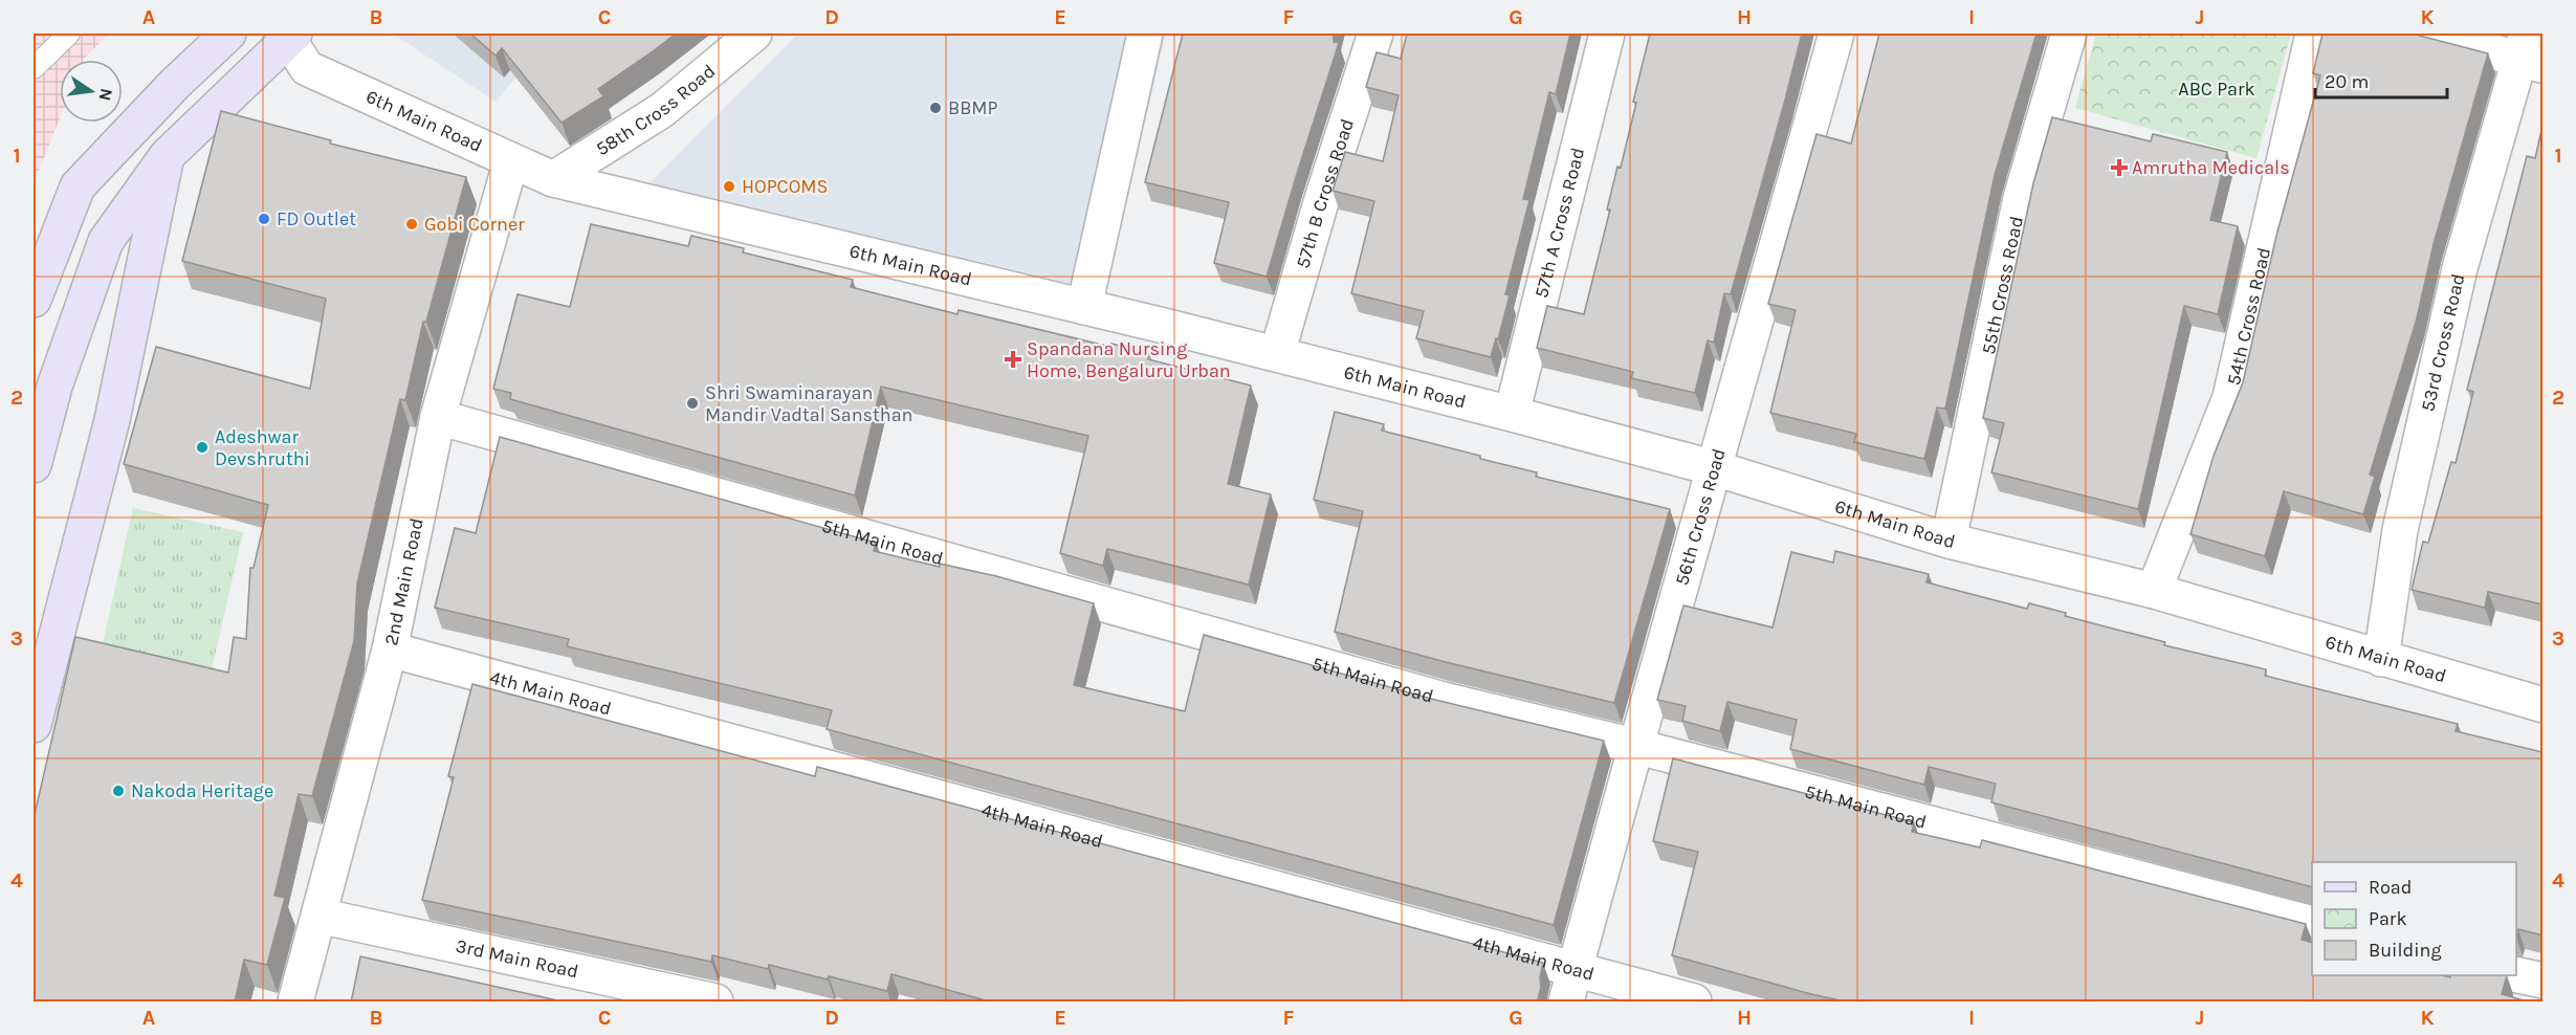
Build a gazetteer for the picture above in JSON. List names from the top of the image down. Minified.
{"streets":{"street":["58th Cross Road","6th Main Road","57th B Cross Road","57th A Cross Road","55th Cross Road","54th Cross Road","53rd Cross Road","56th Cross Road","5th Main Road","2nd Main Road","4th Main Road","3rd Main Road"]},"crossings":[["58th Cross Road","6th Main Road"],["6th Main Road","57th B Cross Road"],["6th Main Road","57th A Cross Road"],["6th Main Road","55th Cross Road"],["6th Main Road","54th Cross Road"],["6th Main Road","53rd Cross Road"],["6th Main Road","56th Cross Road"],["6th Main Road","2nd Main Road"],["56th Cross Road","5th Main Road"],["56th Cross Road","4th Main Road"],["5th Main Road","2nd Main Road"],["2nd Main Road","4th Main Road"],["2nd Main Road","3rd Main Road"]],"parks":["ABC Park"],"places":{"other":["BBMP","HOPCOMS","FD Outlet","Gobi Corner","Shri Swaminarayan Mandir Vadtal Sansthan","Adeshwar Devshruthi","Nakoda Heritage"],"health":["Amrutha Medicals","Spandana Nursing Home, Bengaluru Urban"]},"legend":["Road","Park","Building"],"scale_bar":"20 m","north":"right","grid":{"columns":["A","B","C","D","E","F","G","H","I","J","K"],"rows":["1","2","3","4"]}}
